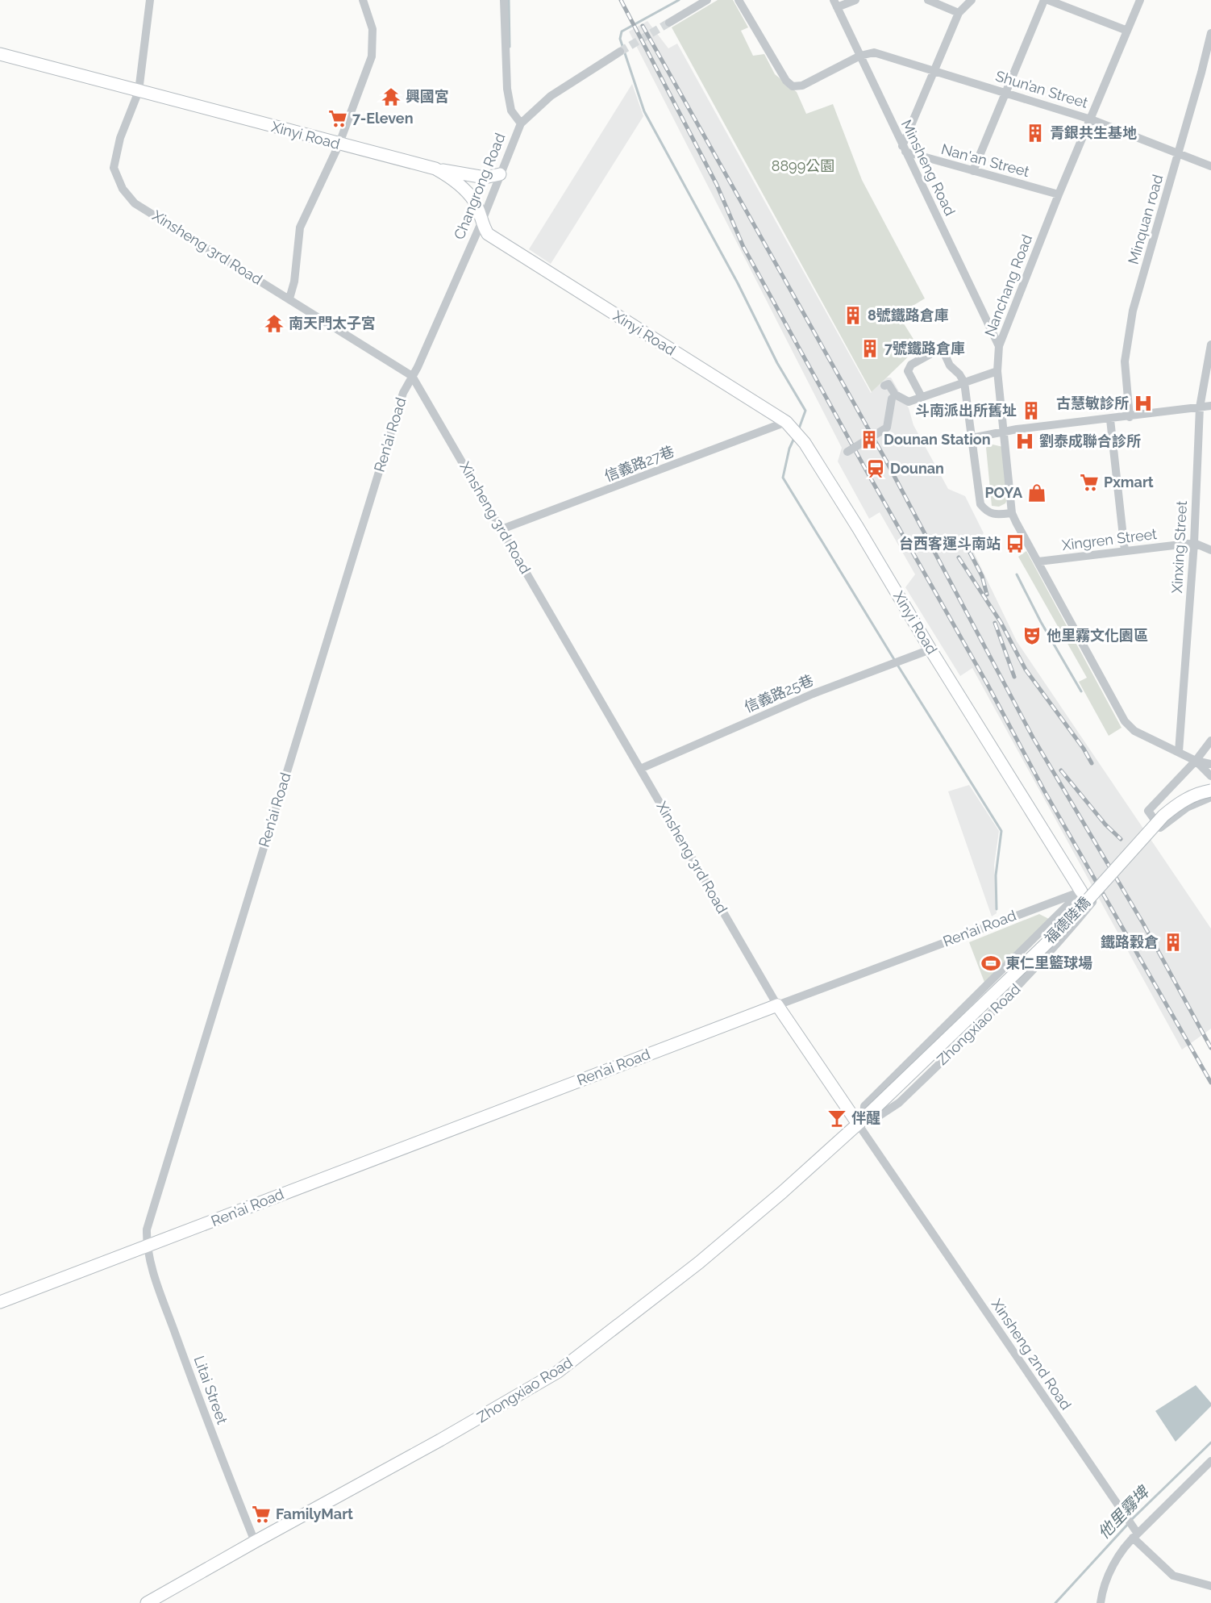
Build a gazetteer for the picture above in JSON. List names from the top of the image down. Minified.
{"streets":{"main road":["Xinyi Road","Xinsheng 3rd Road","Ren’ai Road","福德陸橋","Zhongxiao Road"],"street":["Shun’an Street","Nan'an Street","Minsheng Road","Changrong Road","Minquan road","Nanchang Road","信義路27巷","Xingren Street","Xinxing Street","信義路25巷","Xinsheng 2nd Road","Litai Street"]},"crossings":[["Shun’an Street","Minsheng Road"],["Shun’an Street","Minquan road"],["Shun’an Street","Nanchang Road"],["Xinyi Road","Changrong Road"],["Xinyi Road","Xinsheng 3rd Road"],["Xinyi Road","Ren’ai Road"],["Xinyi Road","信義路27巷"],["Xinyi Road","信義路25巷"],["Xinyi Road","Zhongxiao Road"],["Nan'an Street","Minsheng Road"],["Nan'an Street","Nanchang Road"],["Minsheng Road","Nanchang Road"],["Changrong Road","Xinsheng 3rd Road"],["Changrong Road","Ren’ai Road"],["Xinsheng 3rd Road","Ren’ai Road"],["Xinsheng 3rd Road","信義路27巷"],["Xinsheng 3rd Road","信義路25巷"],["Xinsheng 3rd Road","福德陸橋"],["Xinsheng 3rd Road","Zhongxiao Road"],["Xinsheng 3rd Road","Xinsheng 2nd Road"],["Nanchang Road","Xingren Street"],["Nanchang Road","Xinxing Street"],["Ren’ai Road","Zhongxiao Road"],["Ren’ai Road","Litai Street"],["Xingren Street","Xinxing Street"],["福德陸橋","Zhongxiao Road"],["福德陸橋","Xinsheng 2nd Road"],["Zhongxiao Road","Xinsheng 2nd Road"],["Zhongxiao Road","Litai Street"]],"water":["他里霧埤"],"parks":["8899公園"],"places":{"temple":["興國宮","南天門太子宮"],"supermarket":["7-Eleven","Pxmart","FamilyMart"],"building":["青銀共生基地","8號鐵路倉庫","7號鐵路倉庫","斗南派出所舊址","Dounan Station","鐵路穀倉"],"hospital":["古慧敏診所","劉泰成聯合診所"],"station":["Dounan"],"shop":["POYA"],"bus stop":["台西客運斗南站"],"theatre":["他里霧文化園區"],"sports":["東仁里籃球場"],"bar":["伴醒"]}}
